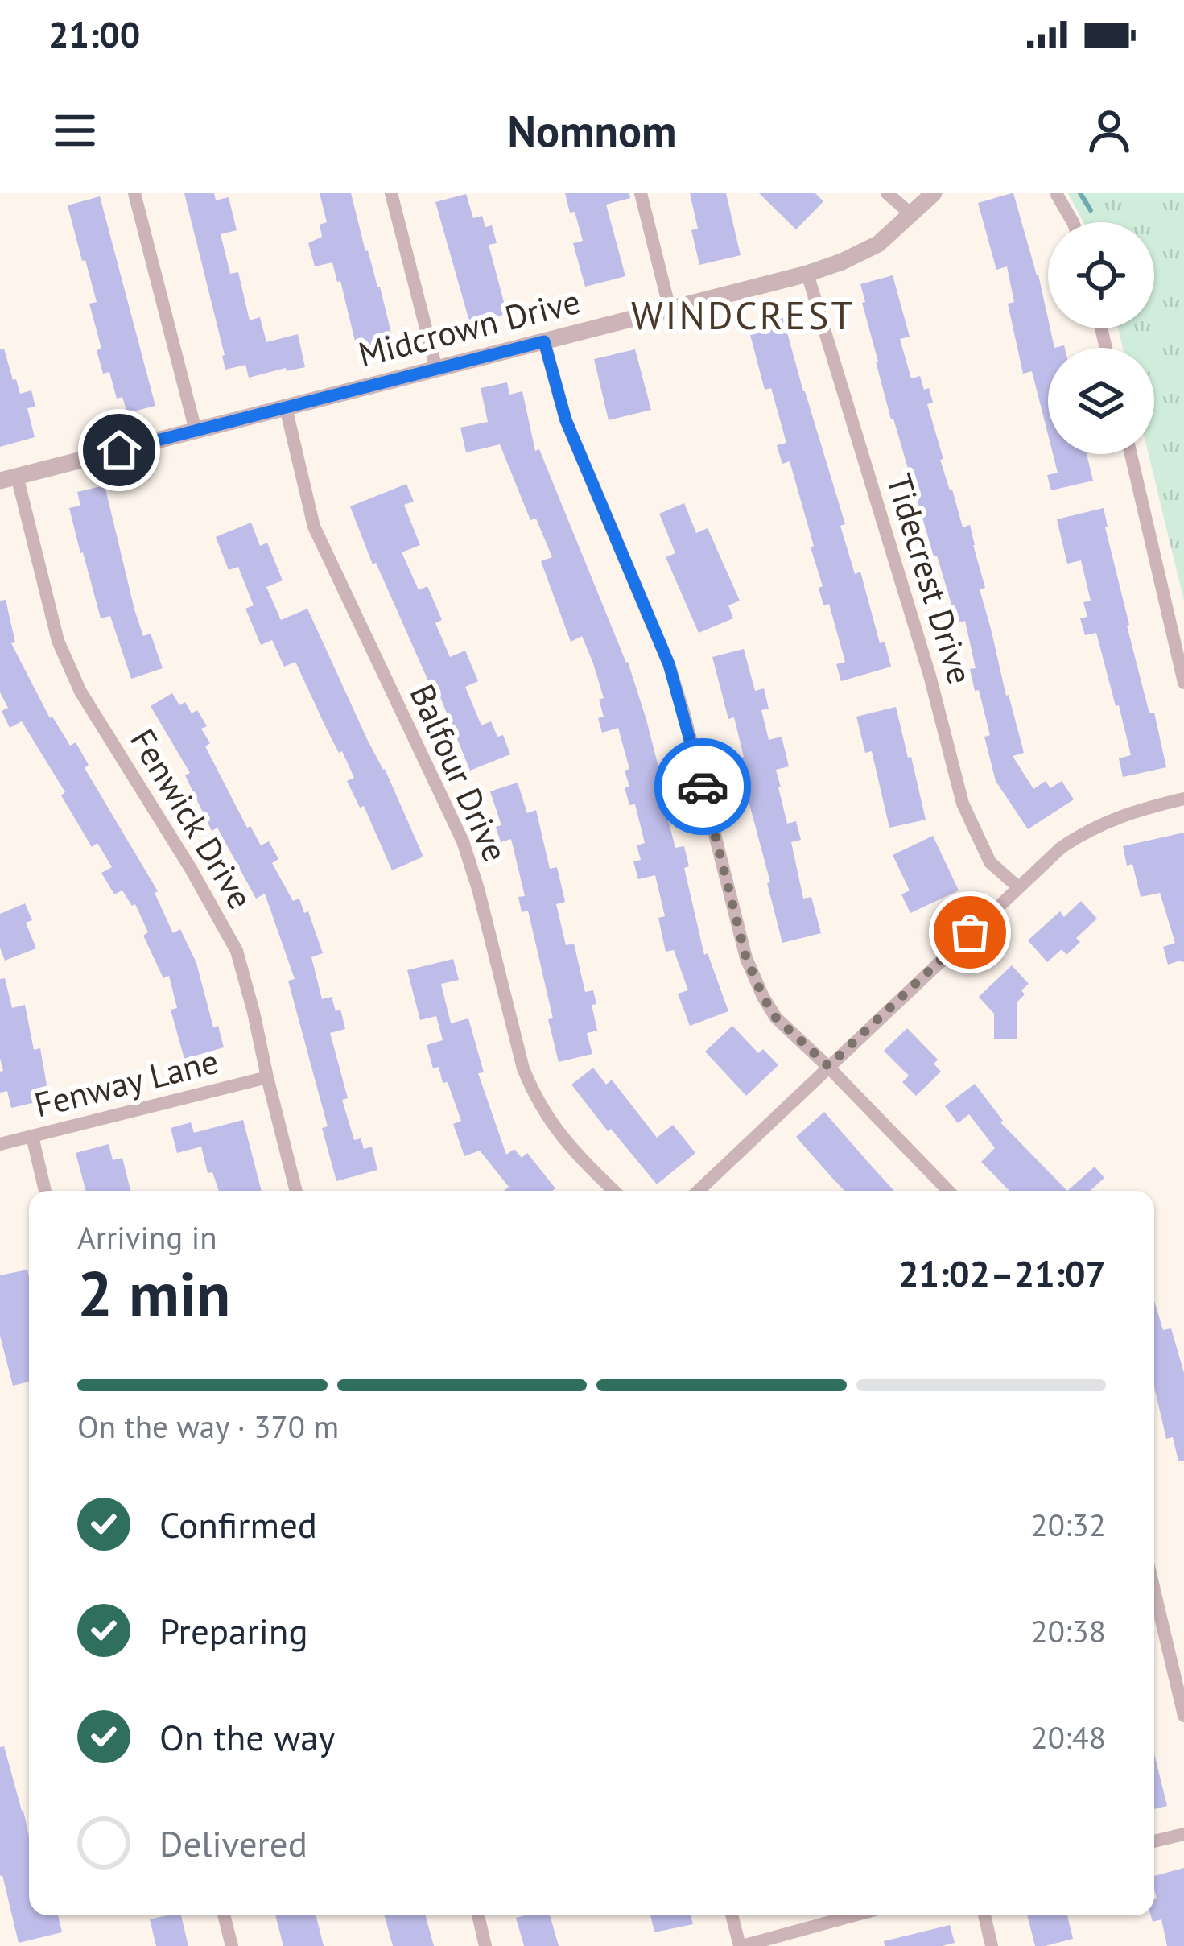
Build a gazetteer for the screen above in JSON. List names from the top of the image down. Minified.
{"streets":{"street":["Midcrown Drive","Tidecrest Drive","Balfour Drive","Fenwick Drive","Fenway Lane"]},"crossings":[["Midcrown Drive","Tidecrest Drive"],["Midcrown Drive","Balfour Drive"],["Midcrown Drive","Fenwick Drive"],["Fenwick Drive","Fenway Lane"]],"districts":["WINDCREST"],"page":{"status":"21:00","header":"Nomnom","heading":["2 min","Arriving in","21:02–21:07"],"bar":"On the way · 370 m","list":[["Confirmed","20:32"],["Preparing","20:38"],["On the way","20:48"],"Delivered"]}}
